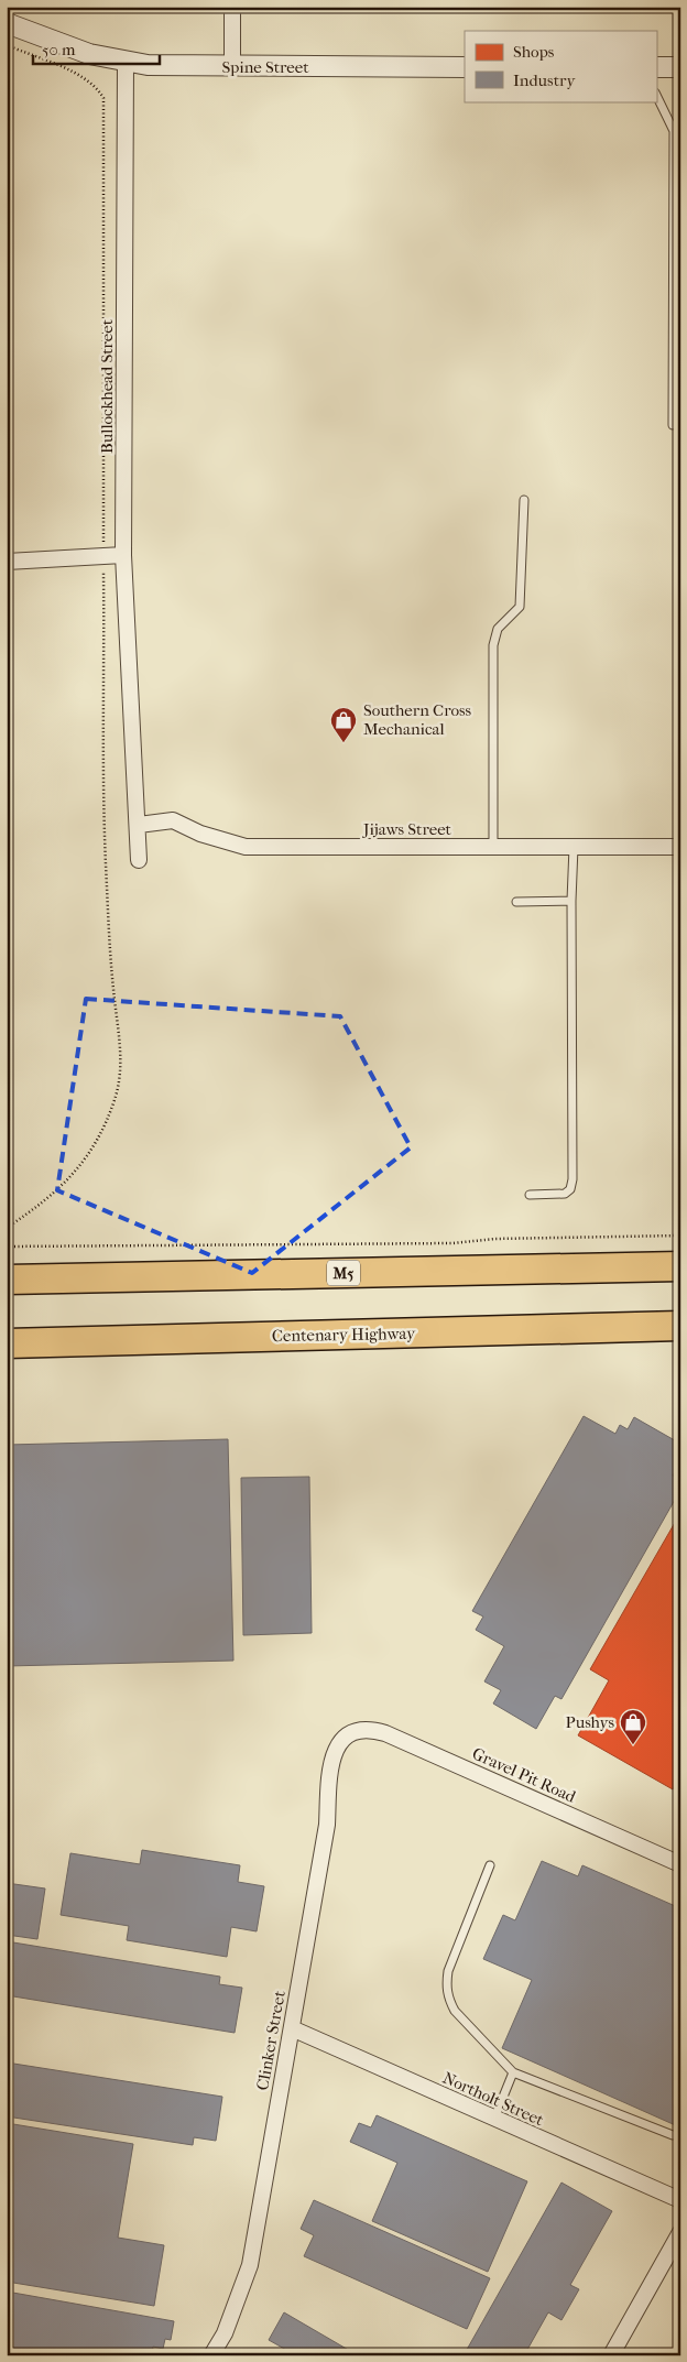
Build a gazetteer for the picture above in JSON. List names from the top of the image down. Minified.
{"streets":{"highway":["M5","Centenary Highway"],"street":["Spine Street","Bullockhead Street","Jijaws Street","Gravel Pit Road","Clinker Street","Northolt Street"]},"crossings":[["Spine Street","Bullockhead Street"],["Bullockhead Street","Jijaws Street"],["Gravel Pit Road","Clinker Street"],["Clinker Street","Northolt Street"]],"places":{"shop":["Southern Cross Mechanical","Pushys"]},"legend":["Shops","Industry"],"scale_bar":"50 m"}
